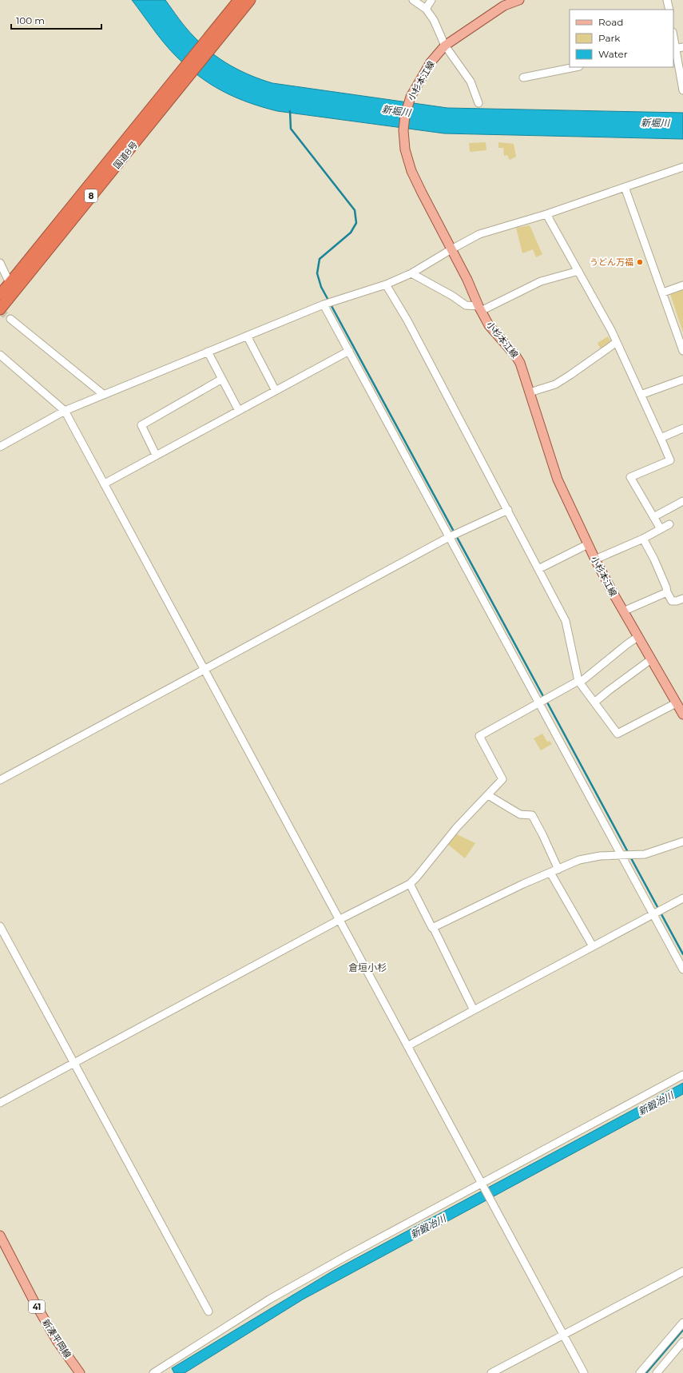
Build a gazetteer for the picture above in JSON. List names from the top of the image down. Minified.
{"streets":{"highway":["国道8号","8"],"main road":["小杉本江線","41","新湊平岡線"]},"districts":["倉垣小杉"],"water":["新堀川","新鍛冶川"],"places":["うどん万福"],"legend":["Road","Park","Water"],"scale_bar":"100 m"}
